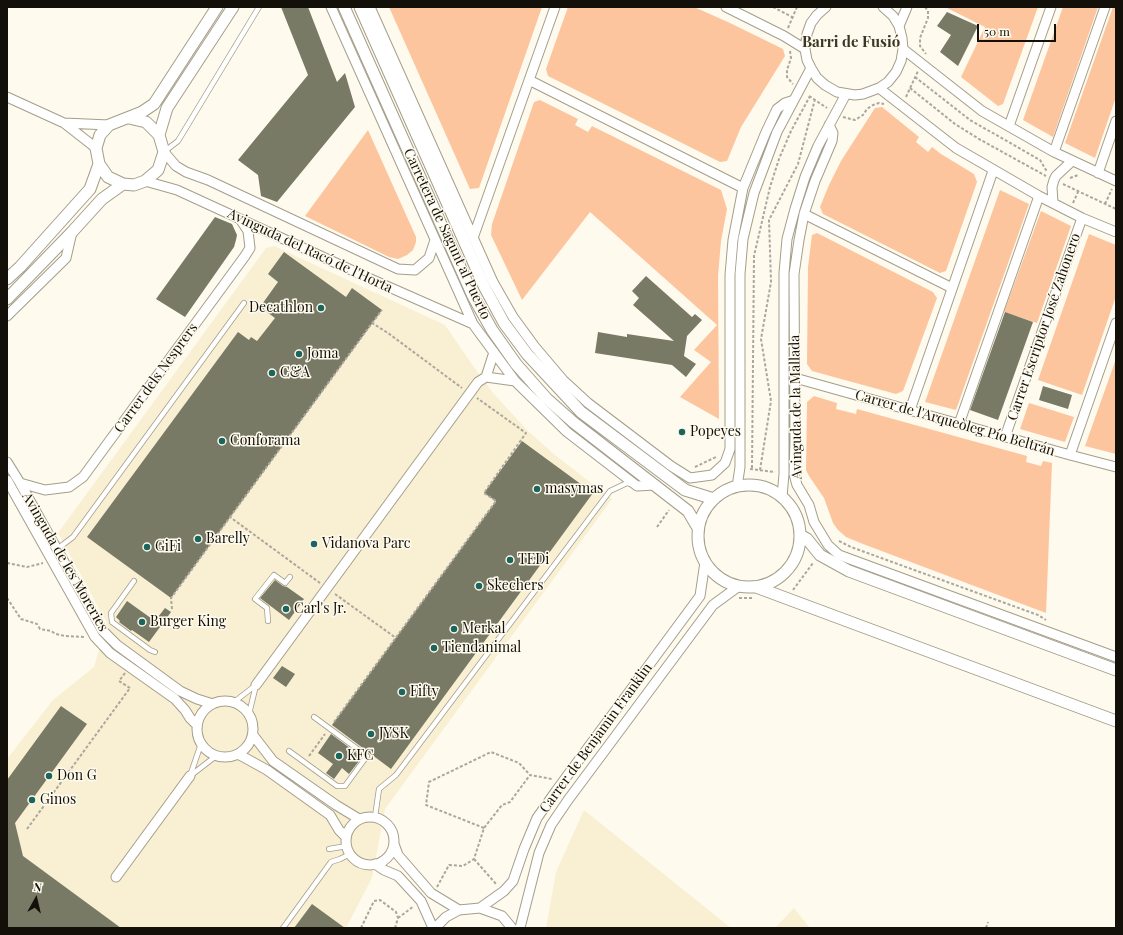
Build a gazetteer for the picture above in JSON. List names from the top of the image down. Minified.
{"streets":{"street":["Carretera de Sagunt al Puerto","Avinguda del Racó de l'Horta","Carrer Escriptor José Zahonero","Carrer dels Nesprers","Avinguda de la Mallada","Carrer de l'Arqueòleg Pío Beltrán","Avinguda de les Moreries","Carrer de Benjamin Franklin"]},"crossings":[["Carretera de Sagunt al Puerto","Avinguda de la Mallada"],["Carretera de Sagunt al Puerto","Carrer de Benjamin Franklin"],["Avinguda del Racó de l'Horta","Carrer dels Nesprers"],["Carrer Escriptor José Zahonero","Carrer de l'Arqueòleg Pío Beltrán"],["Carrer dels Nesprers","Avinguda de les Moreries"],["Avinguda de la Mallada","Carrer de l'Arqueòleg Pío Beltrán"],["Avinguda de la Mallada","Carrer de Benjamin Franklin"]],"districts":["Barri de Fusió"],"places":["Decathlon","Joma","C&A","Popeyes","Conforama","masymas","Barelly","Vidanova Parc","GiFi","TEDi","Skechers","Carl's Jr.","Burger King","Merkal","Tiendanimal","Fifty","JYSK","KFC","Don G","Ginos"],"scale_bar":"50 m","north":"top"}
